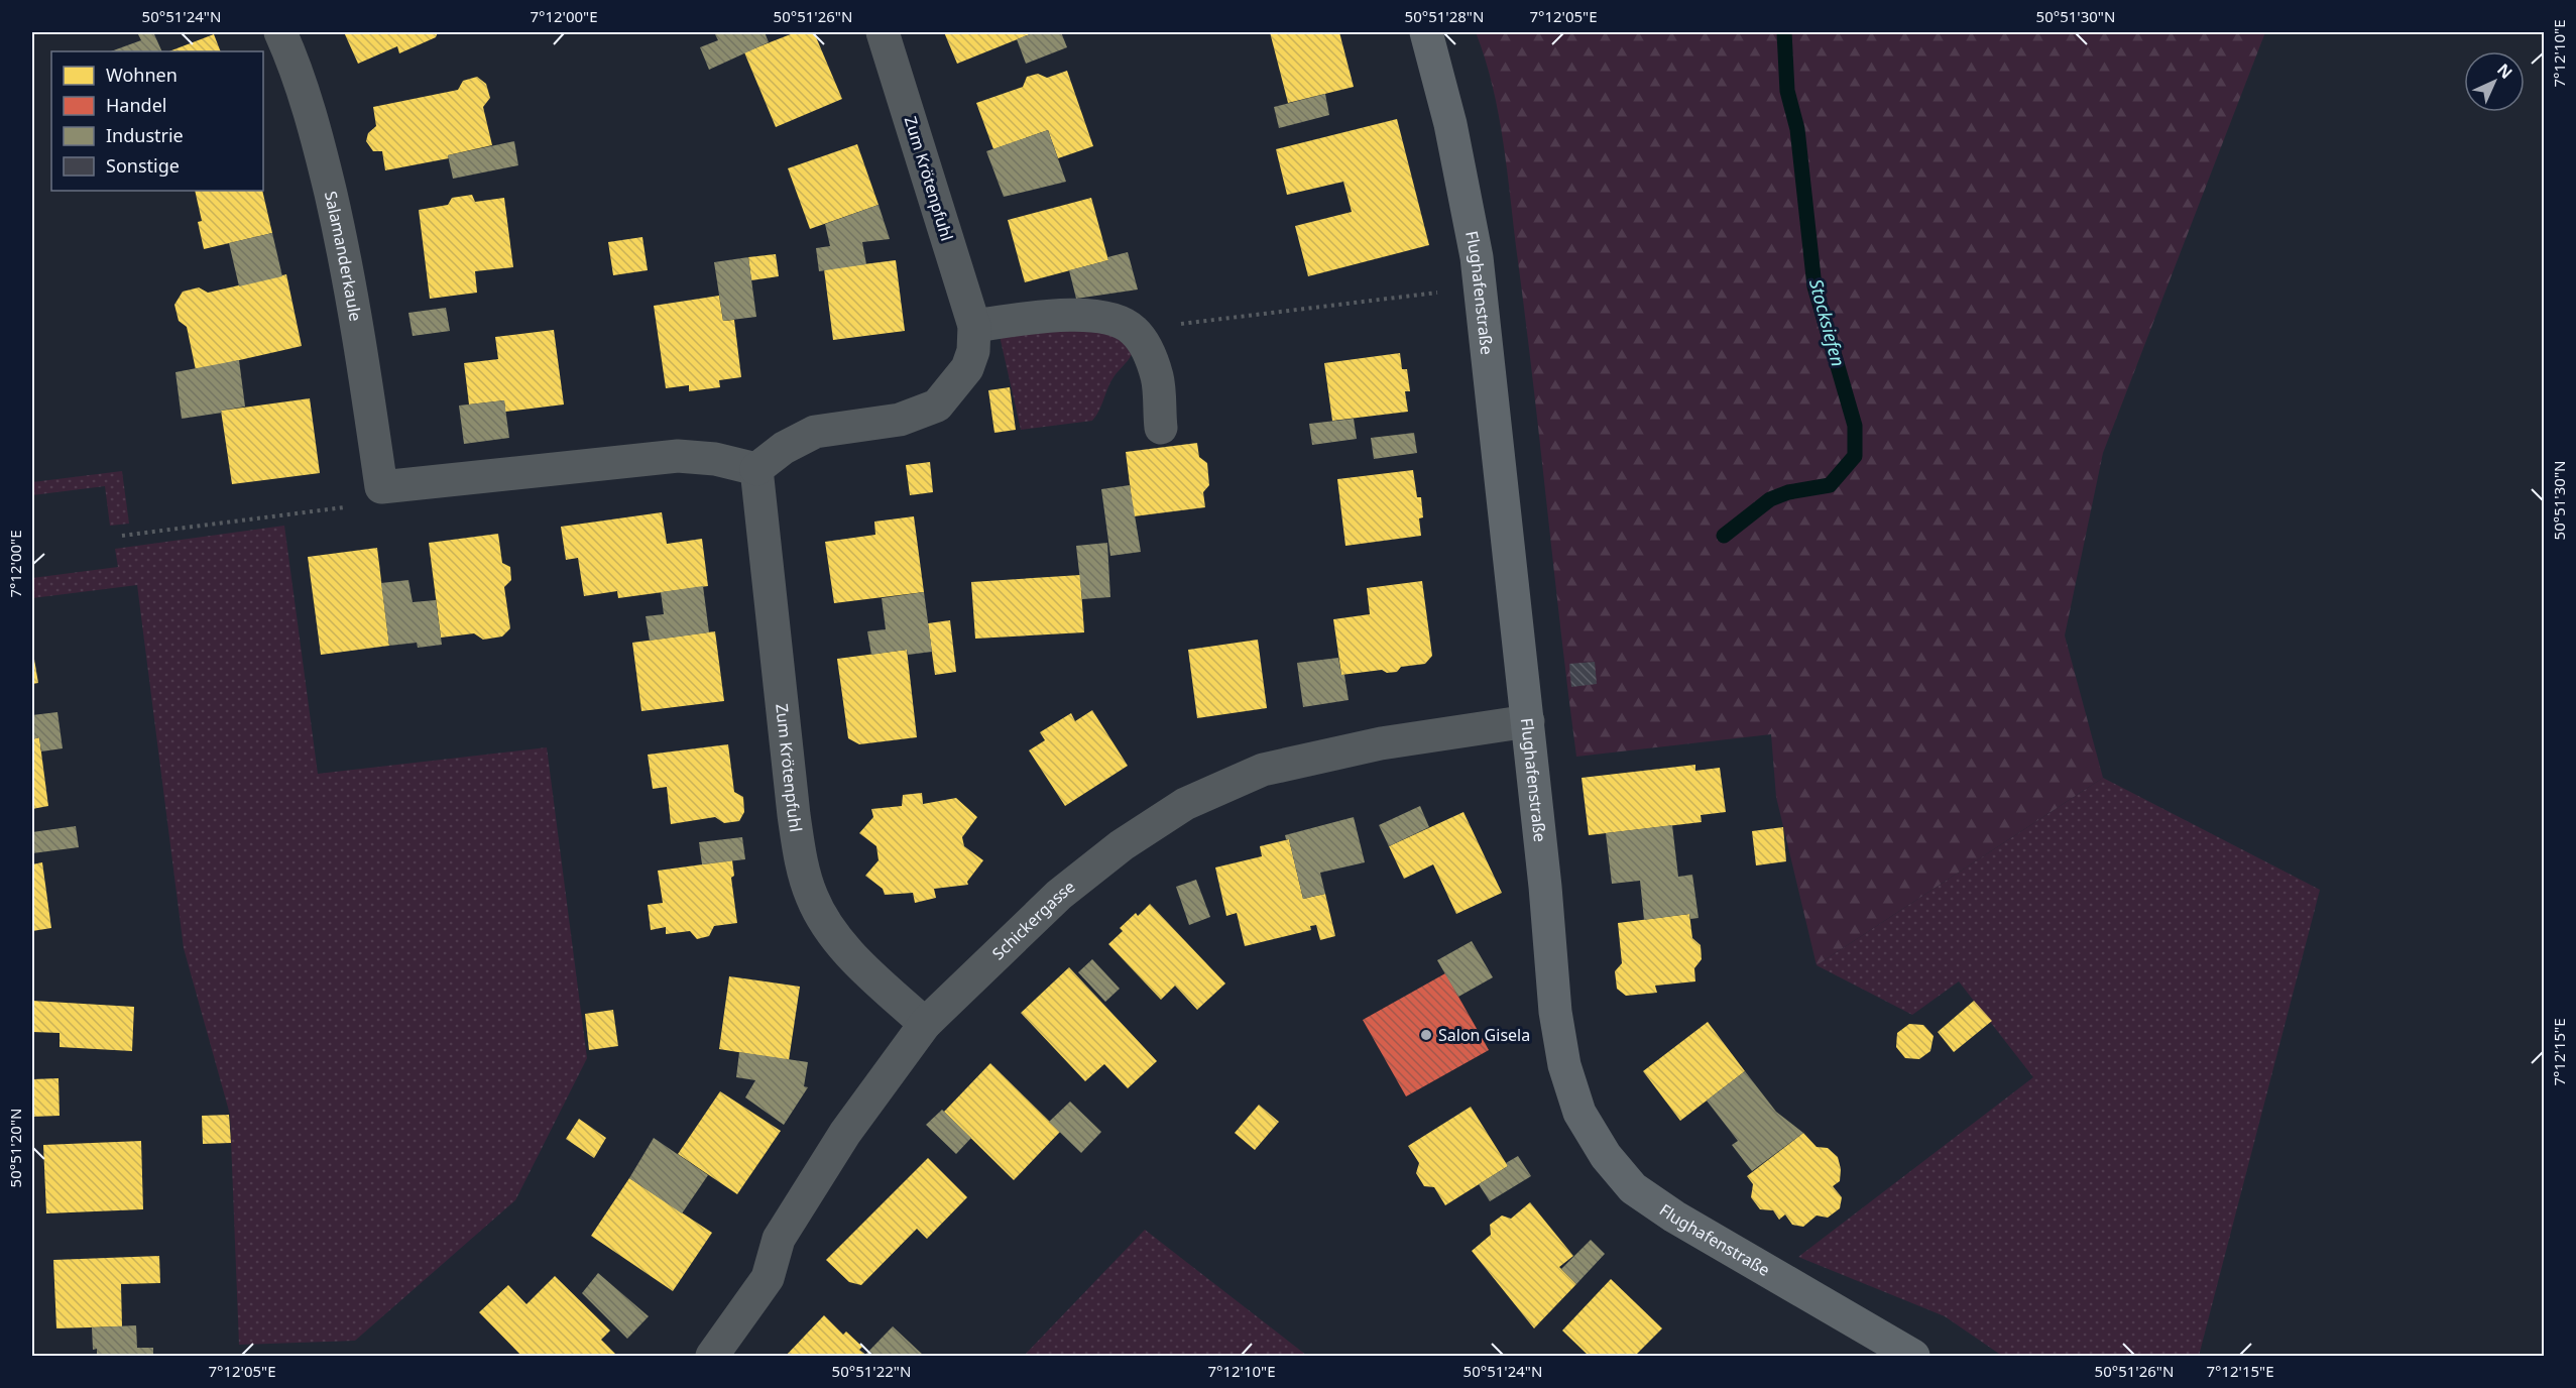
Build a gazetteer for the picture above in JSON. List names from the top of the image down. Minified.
{"streets":{"main road":["Flughafenstraße"],"street":["Zum Krötenpfuhl","Salamanderkaule","Schickergasse"]},"crossings":[["Zum Krötenpfuhl","Schickergasse"],["Flughafenstraße","Schickergasse"]],"water":["Stocksiefen"],"places":["Salon Gisela"],"legend":["Wohnen","Handel","Industrie","Sonstige"],"north":"top right","coordinates":["50°51'24\"N","7°12'00\"E","50°51'26\"N","50°51'28\"N","7°12'05\"E","50°51'30\"N","7°12'10\"E","7°12'15\"E","50°51'20\"N","50°51'22\"N"]}
